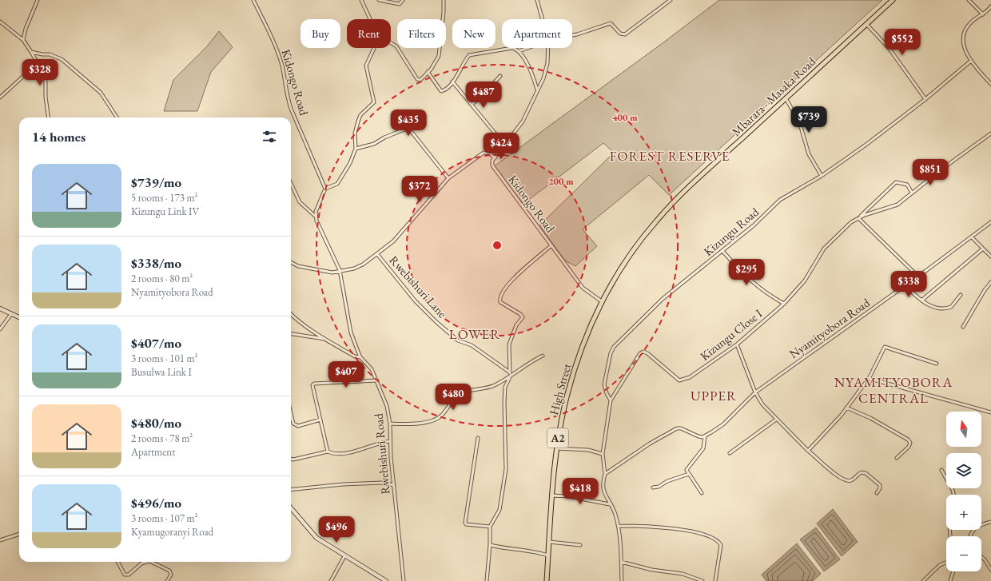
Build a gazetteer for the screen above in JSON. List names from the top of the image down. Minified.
{"streets":{"main road":["Mbarara - Masaka Road","High Street","A2"],"street":["Kidongo Road","Kizungu Road","Rwebishuri Lane","Nyamityobora Road","Kizungu Close I","Rwebishuri Road"]},"crossings":[["Kidongo Road","Mbarara - Masaka Road"],["Kidongo Road","High Street"],["Mbarara - Masaka Road","High Street"],["Kizungu Road","Kizungu Close I"]],"districts":["FOREST RESERVE","LOWER","NYAMITYOBORA CENTRAL","UPPER"],"north":"top","page":{"chip":["Buy","Rent","Filters","New","Apartment"],"price":["$552","$328","$487","$739","$435","$424","$851","$372","$295","$338","$407","$480","$418","$496"],"heading":"14 homes","list":[{"name":"$739/mo","note":"5 rooms · 173 m² · Kizungu Link IV"},{"name":"$338/mo","note":"2 rooms · 80 m² · Nyamityobora Road"},{"name":"$407/mo","note":"3 rooms · 101 m² · Busulwa Link I"},{"name":"$480/mo","note":"2 rooms · 78 m² · Apartment"},{"name":"$496/mo","note":"3 rooms · 107 m² · Kyamugoranyi Road"}],"map_buttons":["+","−"]},"rings":["400 m","200 m"]}
